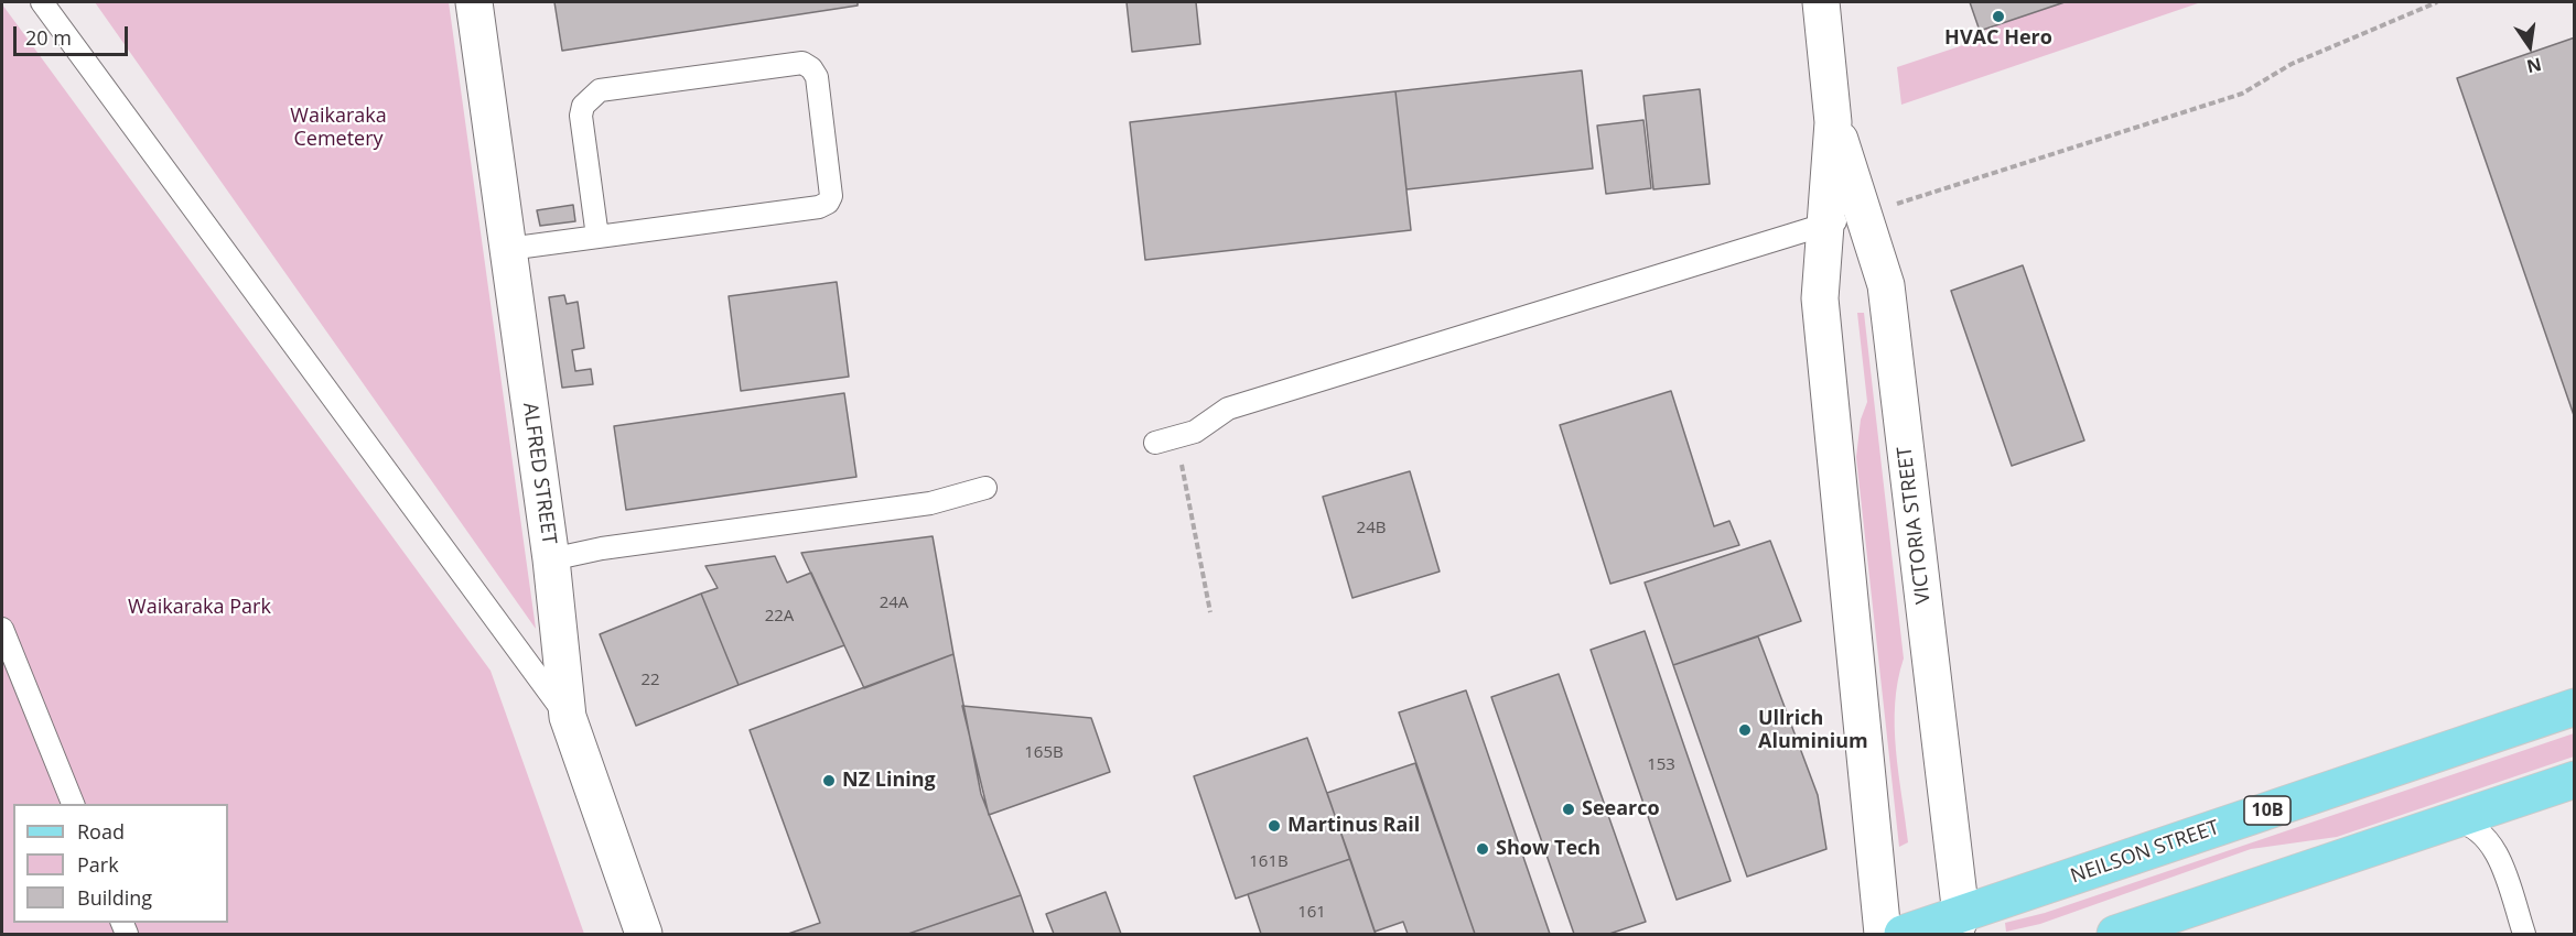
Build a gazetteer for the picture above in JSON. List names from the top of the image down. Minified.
{"streets":{"main road":["10B","NEILSON STREET"],"street":["ALFRED STREET","VICTORIA STREET"]},"crossings":[["VICTORIA STREET","NEILSON STREET"]],"parks":["Waikaraka Cemetery","Waikaraka Park"],"places":["HVAC Hero","Ullrich Aluminium","NZ Lining","Seearco","Martinus Rail","Show Tech"],"house_numbers":["24B","24A","22A","22","165B","153","161B","161"],"legend":["Road","Park","Building"],"scale_bar":"20 m","north":"bottom"}
